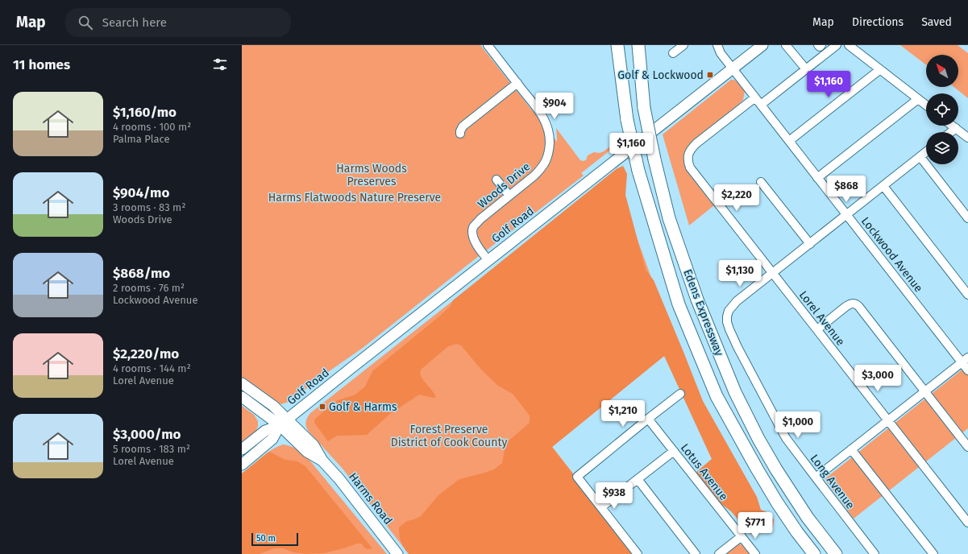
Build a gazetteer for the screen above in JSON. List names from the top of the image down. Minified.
{"streets":{"highway":["Edens Expressway"],"main road":["Golf Road","Harms Road"],"street":["Woods Drive","Lockwood Avenue","Lorel Avenue","Lotus Avenue","Long Avenue"]},"crossings":[["Woods Drive","Golf Road"],["Golf Road","Lockwood Avenue"],["Golf Road","Harms Road"],["Lockwood Avenue","Lorel Avenue"],["Lorel Avenue","Long Avenue"]],"parks":["Harms Woods Preserves","Harms Flatwoods Nature Preserve","Forest Preserve District of Cook County"],"places":{"transit":["Golf & Lockwood","Golf & Harms"]},"scale_bar":"50 m","north":"top left","page":{"header":"Map","search":"Search here","nav":["Map","Directions","Saved"],"heading":"11 homes","price":["$1,160","$904","$1,160","$868","$2,220","$1,130","$3,000","$1,210","$1,000","$938","$771"],"list":[{"name":"$1,160/mo","note":"4 rooms · 100 m² · Palma Place"},{"name":"$904/mo","note":"3 rooms · 83 m² · Woods Drive"},{"name":"$868/mo","note":"2 rooms · 76 m² · Lockwood Avenue"},{"name":"$2,220/mo","note":"4 rooms · 144 m² · Lorel Avenue"},{"name":"$3,000/mo","note":"5 rooms · 183 m² · Lorel Avenue"}],"scale":"50 m"}}
